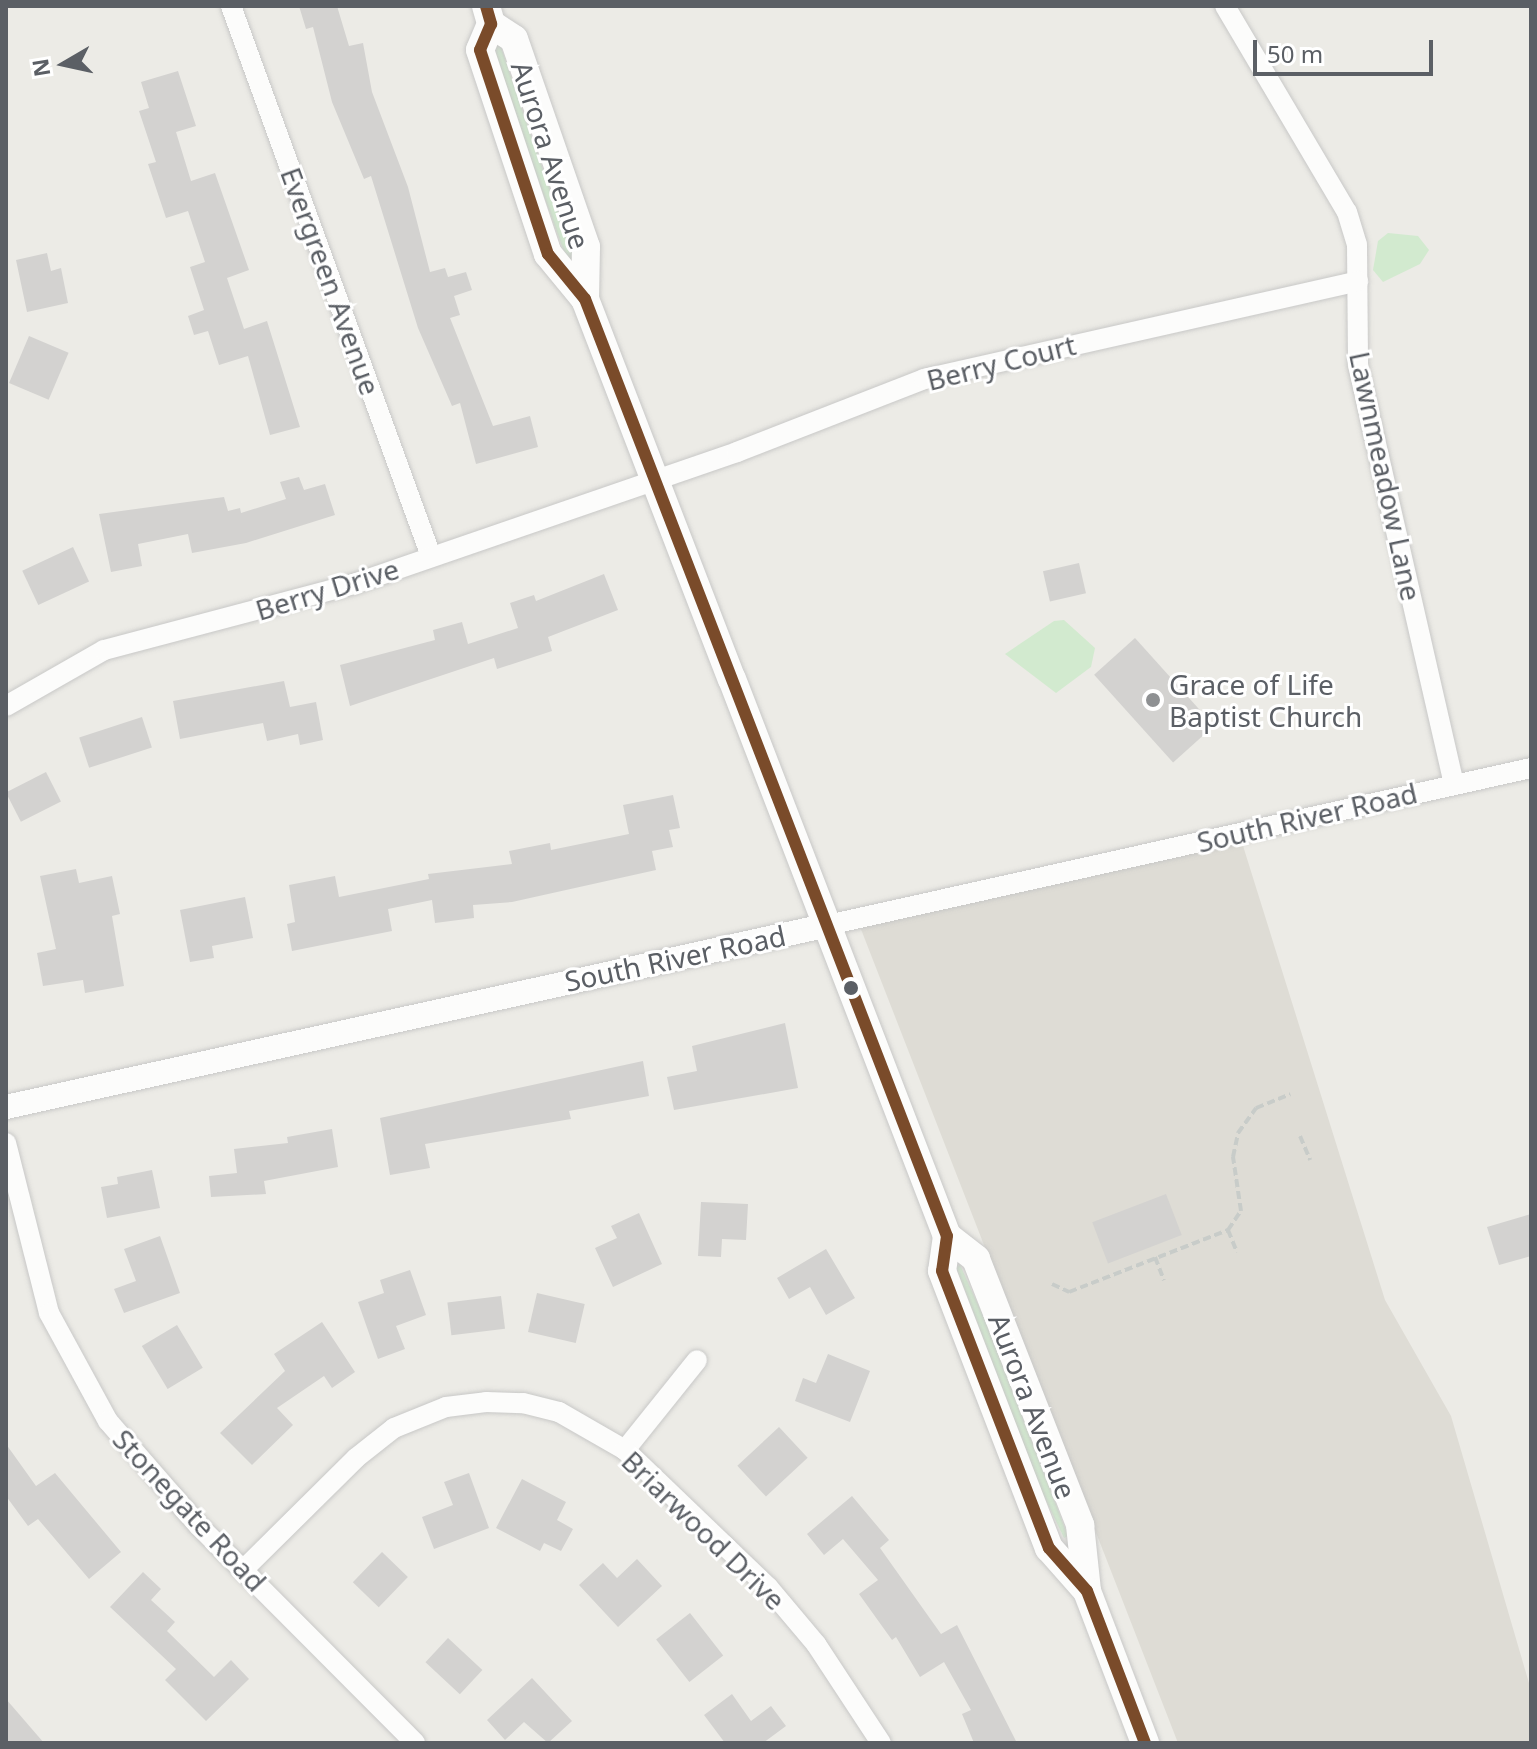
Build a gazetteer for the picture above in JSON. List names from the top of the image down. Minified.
{"streets":{"main road":["Aurora Avenue"],"street":["Evergreen Avenue","Berry Court","Lawnmeadow Lane","Berry Drive","South River Road","Stonegate Road","Briarwood Drive"]},"crossings":[["Aurora Avenue","Berry Court"],["Aurora Avenue","Berry Drive"],["Aurora Avenue","South River Road"],["Evergreen Avenue","Berry Drive"],["Berry Court","Lawnmeadow Lane"],["Berry Court","Berry Drive"],["Lawnmeadow Lane","South River Road"],["Stonegate Road","Briarwood Drive"]],"places":["Grace of Life Baptist Church"],"scale_bar":"50 m","north":"left"}
